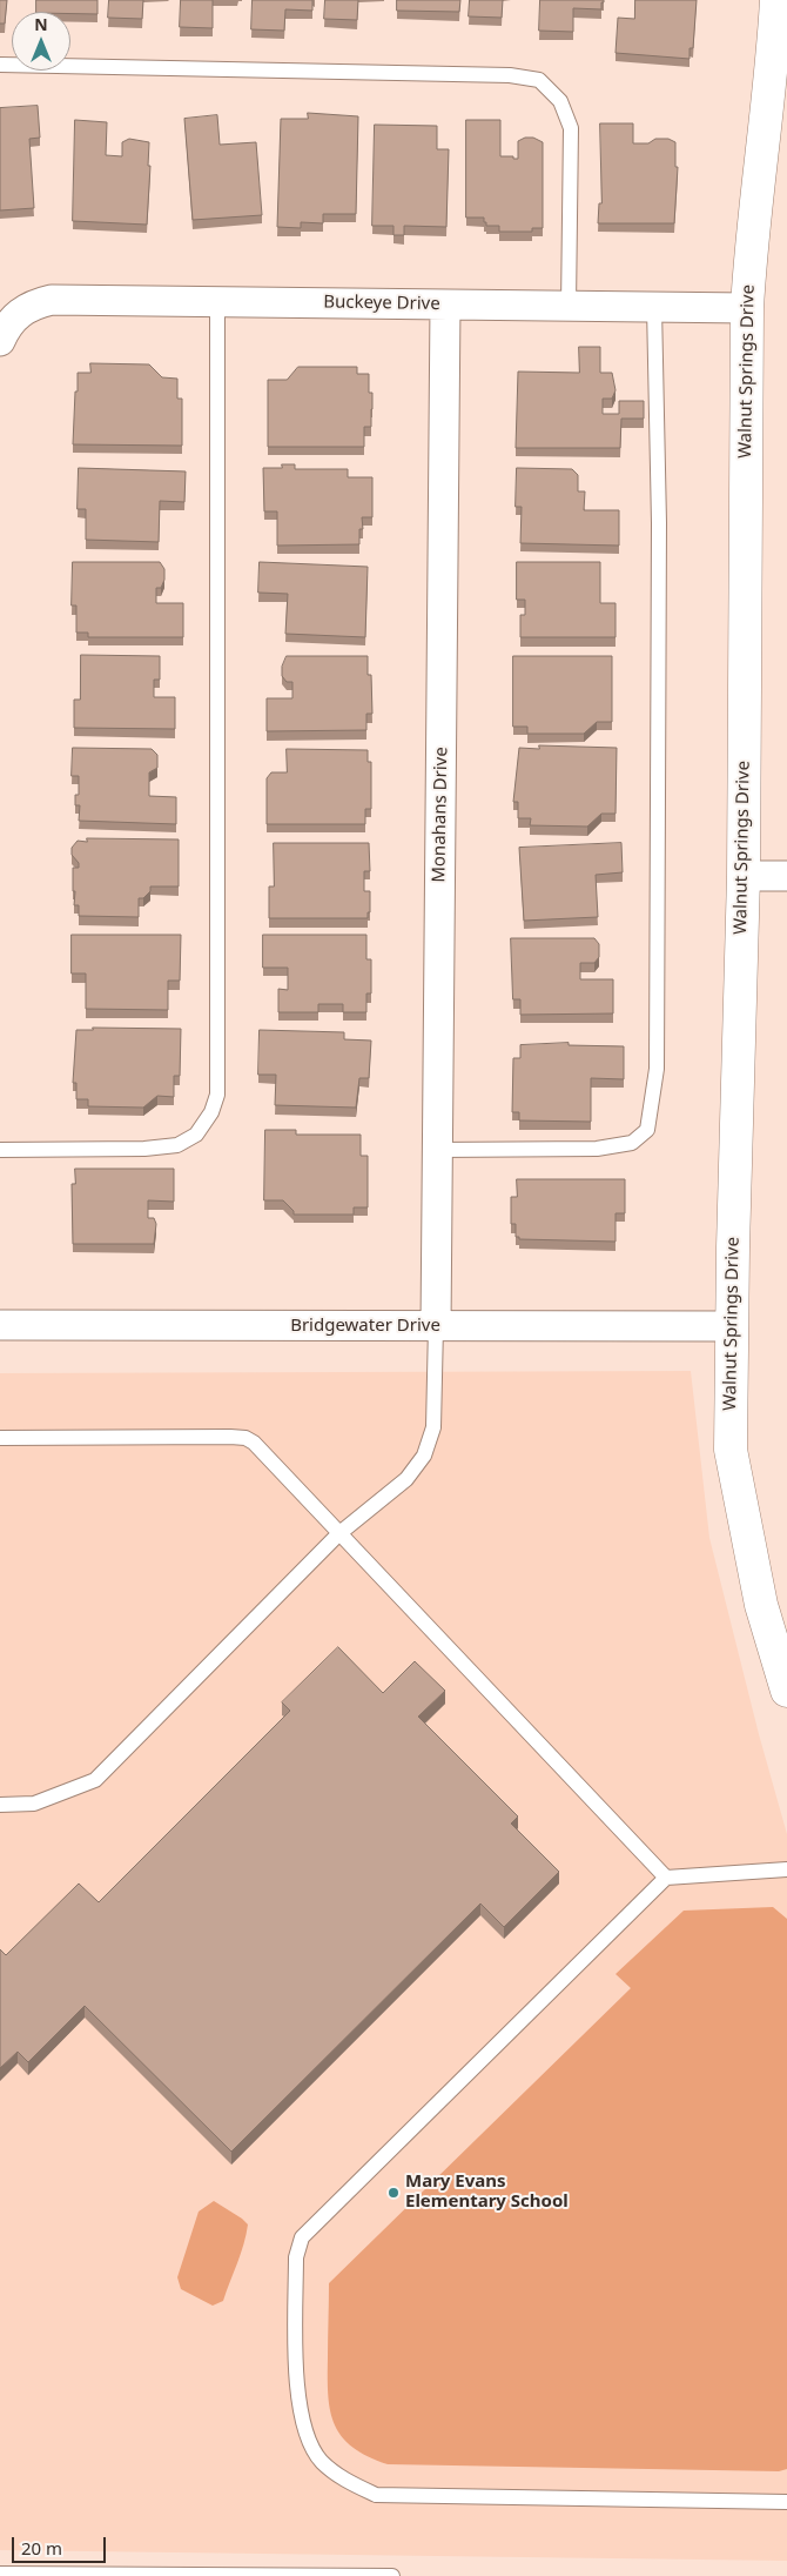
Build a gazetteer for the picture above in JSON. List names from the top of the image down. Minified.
{"streets":{"street":["Buckeye Drive","Walnut Springs Drive","Monahans Drive","Bridgewater Drive"]},"crossings":[["Buckeye Drive","Walnut Springs Drive"],["Buckeye Drive","Monahans Drive"],["Walnut Springs Drive","Bridgewater Drive"],["Monahans Drive","Bridgewater Drive"]],"places":["Mary Evans Elementary School"],"scale_bar":"20 m","north":"top"}
